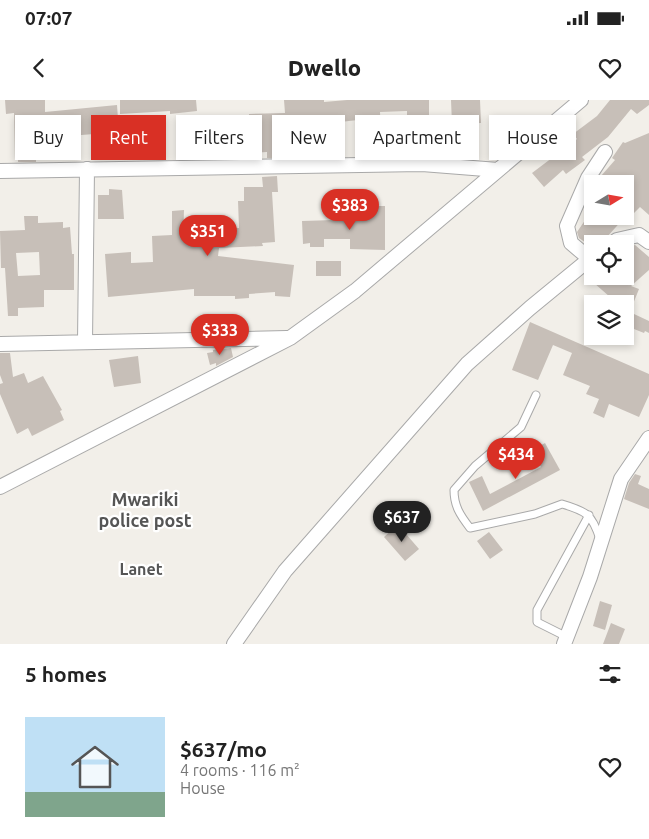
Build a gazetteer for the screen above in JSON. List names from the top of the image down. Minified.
{"districts":["Mwariki police post","Lanet"],"north":"right","page":{"status":"07:07","header":"Dwello","chip":["Buy","Rent","Filters","New","Apartment","House"],"price":["$383","$351","$333","$434","$637"],"heading":"5 homes","list":[{"name":"$637/mo","note":"4 rooms · 116 m² · House"}]}}
